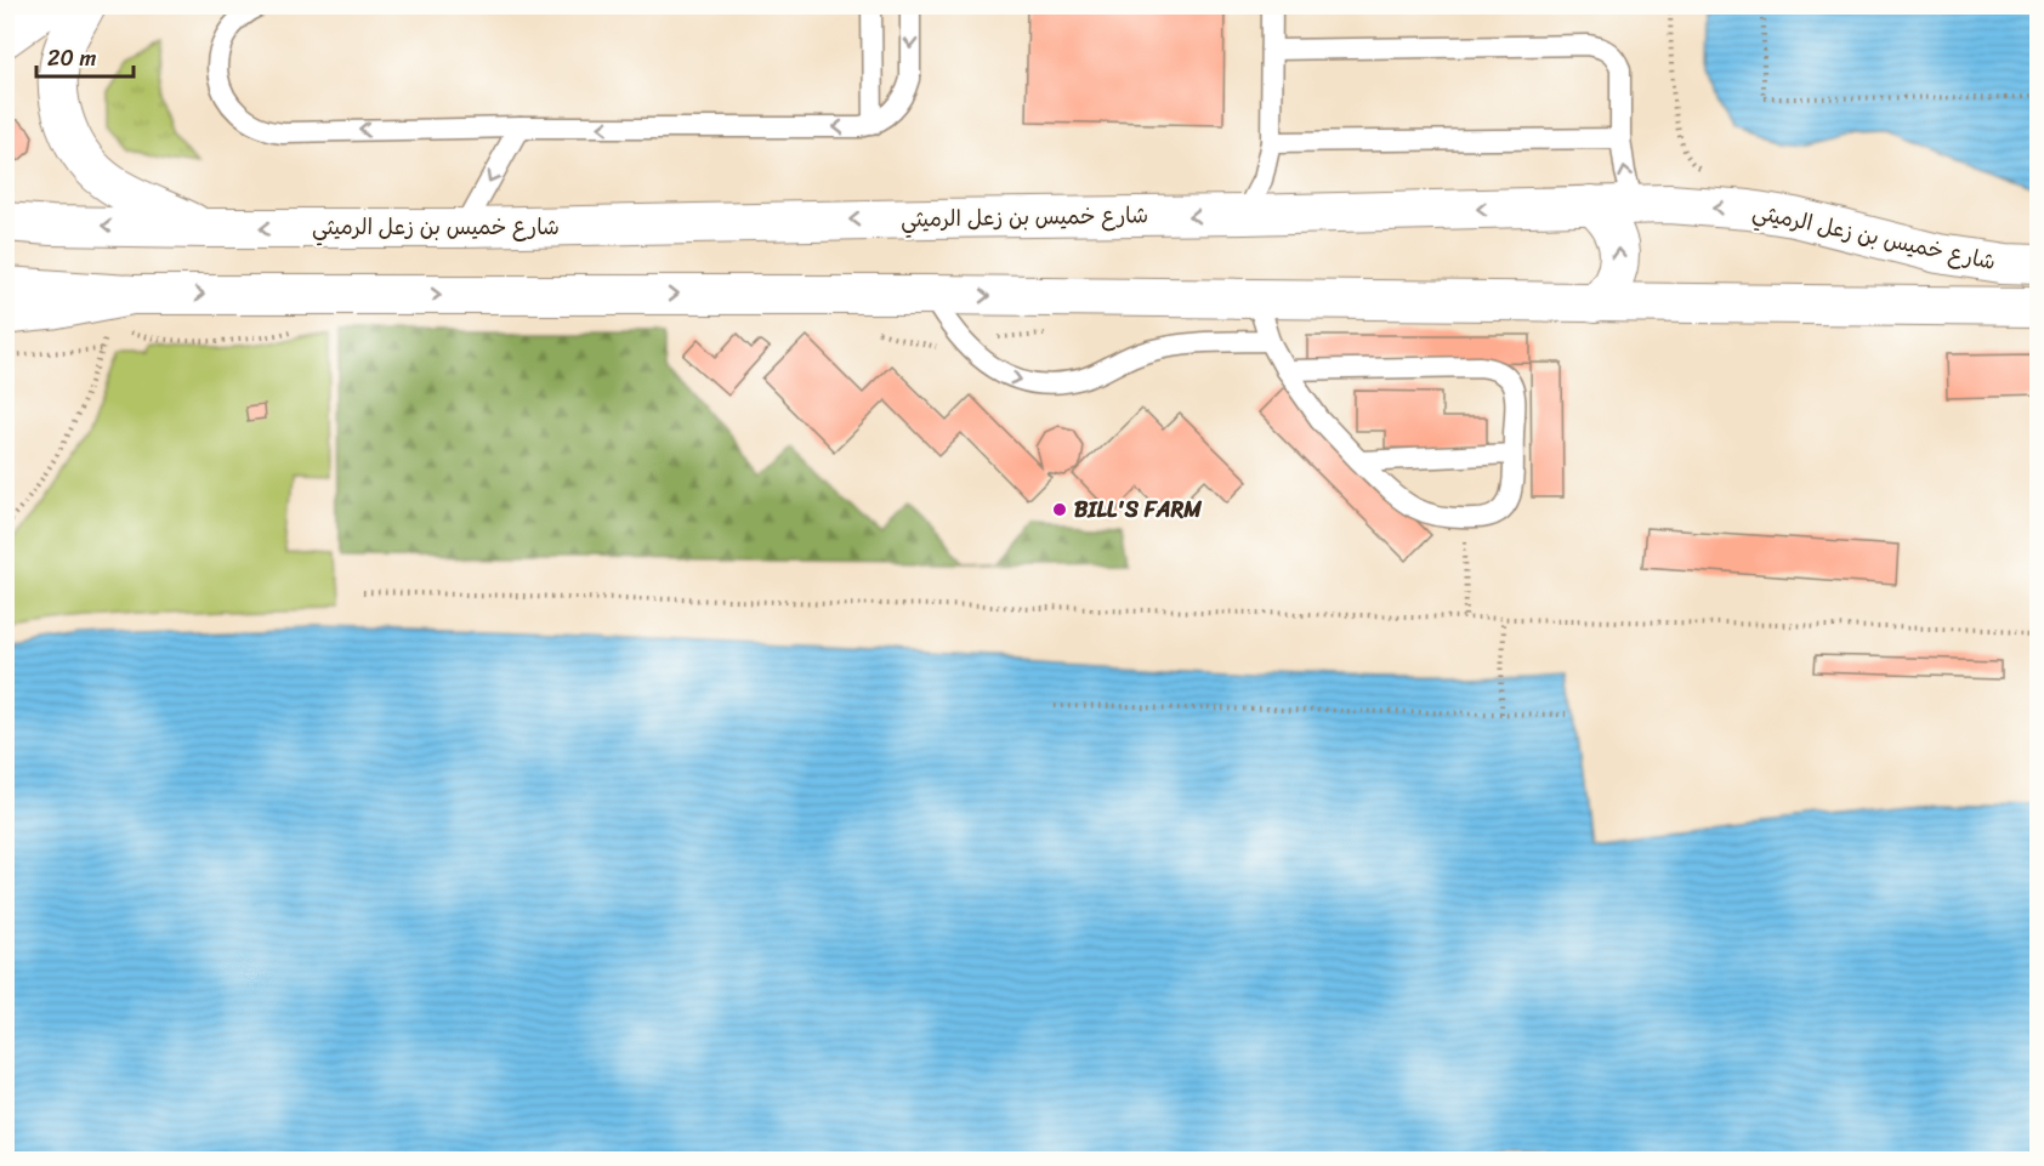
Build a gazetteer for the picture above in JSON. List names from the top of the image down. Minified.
{"streets":{"street":["شارع خميس بن زعل الرميثي"]},"places":["BILL'S FARM"],"scale_bar":"20 m"}
